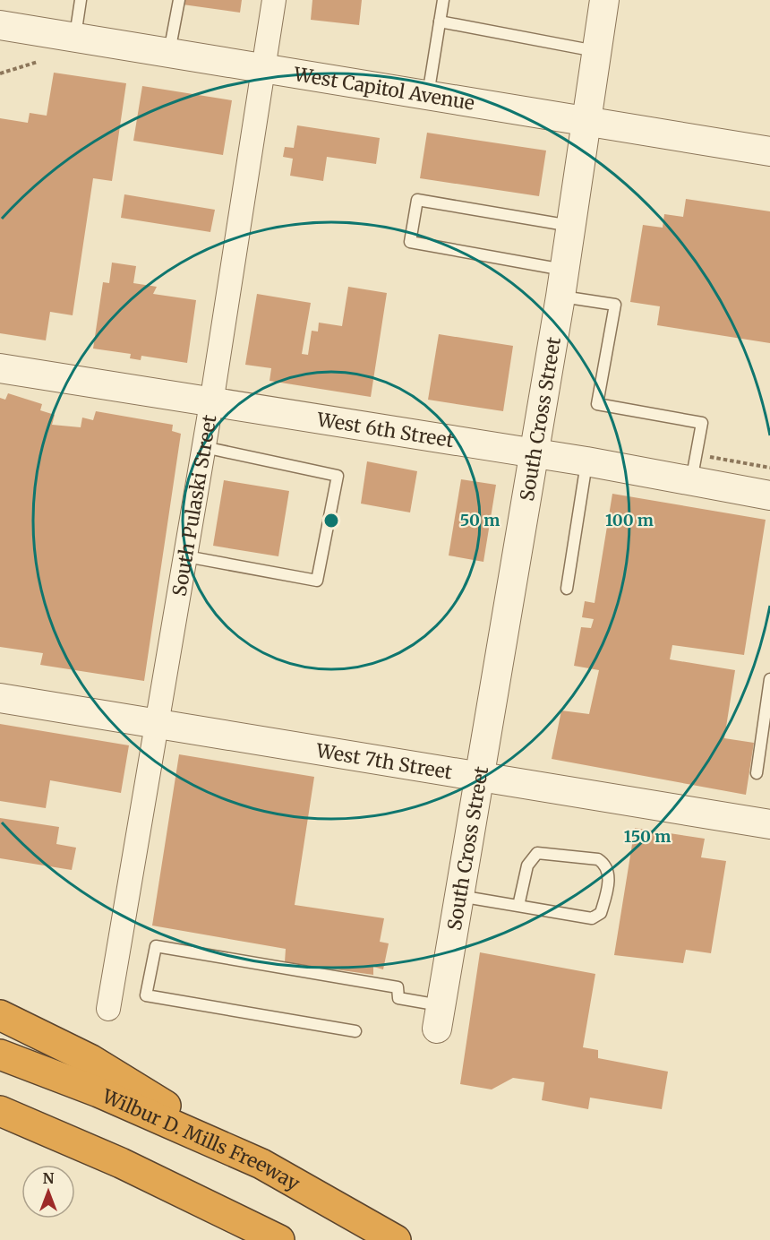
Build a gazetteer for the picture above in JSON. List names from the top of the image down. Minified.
{"streets":{"highway":["Wilbur D. Mills Freeway"],"street":["West Capitol Avenue","South Cross Street","West 6th Street","South Pulaski Street","West 7th Street"]},"crossings":[["West Capitol Avenue","South Cross Street"],["West Capitol Avenue","South Pulaski Street"],["South Cross Street","West 6th Street"],["South Cross Street","West 7th Street"],["West 6th Street","South Pulaski Street"],["South Pulaski Street","West 7th Street"]],"north":"top","rings":["50 m","100 m","150 m"]}
